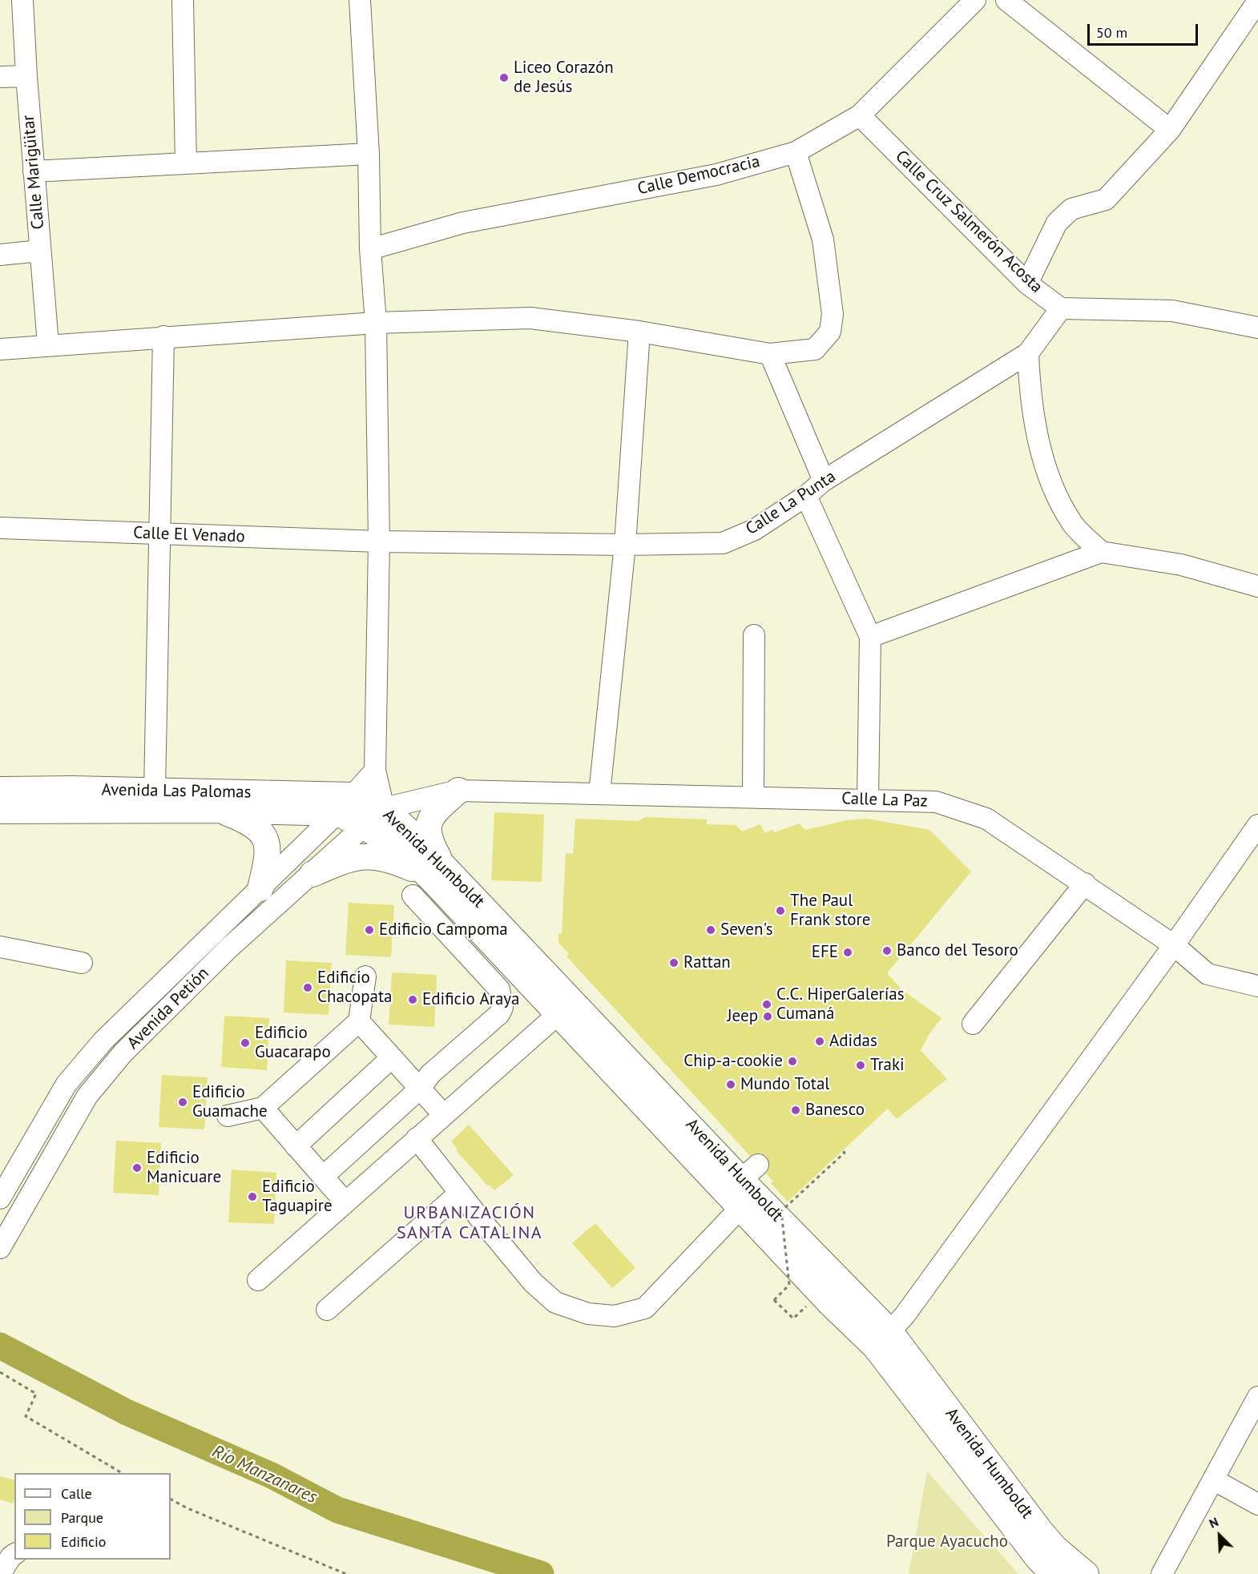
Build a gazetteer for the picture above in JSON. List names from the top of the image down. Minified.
{"streets":{"main road":["Avenida Las Palomas","Avenida Humboldt"],"street":["Calle Marigüitar","Calle Democracia","Calle Cruz Salmerón Acosta","Calle La Punta","Calle El Venado","Calle La Paz","Avenida Petión"]},"crossings":[["Calle Democracia","Calle Cruz Salmerón Acosta"],["Calle Cruz Salmerón Acosta","Calle La Punta"],["Calle La Punta","Calle El Venado"],["Avenida Las Palomas","Avenida Humboldt"],["Avenida Las Palomas","Avenida Petión"],["Calle La Paz","Avenida Humboldt"],["Calle La Paz","Avenida Petión"],["Avenida Humboldt","Avenida Petión"]],"districts":["URBANIZACIÓN SANTA CATALINA"],"water":["Río Manzanares"],"parks":["Parque Ayacucho"],"places":["Liceo Corazón de Jesús","The Paul Frank store","Edificio Campoma","Seven's","Banco del Tesoro","EFE","Rattan","Edificio Chacopata","Edificio Araya","C.C. HiperGalerías Cumaná","Jeep","Adidas","Edificio Guacarapo","Chip-a-cookie","Traki","Mundo Total","Edificio Guamache","Banesco","Edificio Manicuare","Edificio Taguapire"],"legend":["Calle","Parque","Edificio"],"scale_bar":"50 m","north":"top left"}
